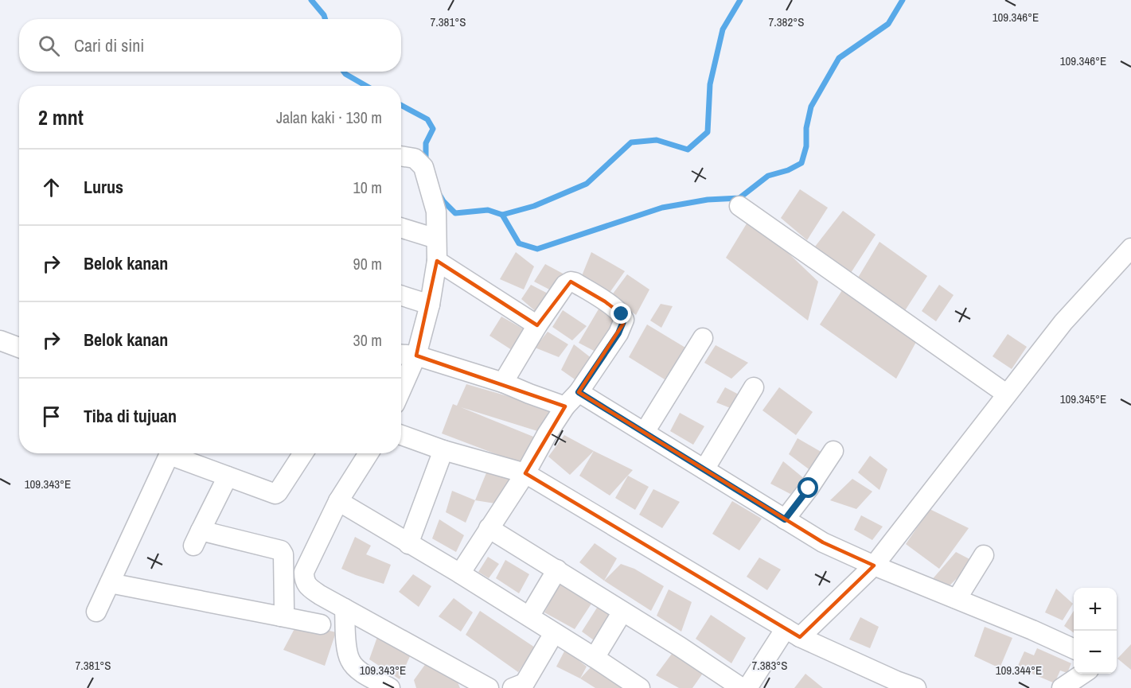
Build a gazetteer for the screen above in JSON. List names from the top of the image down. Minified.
{"page":{"search":"Cari di sini","heading":["2 mnt","Jalan kaki · 130 m"],"list":[["Lurus","10 m"],["Belok kanan","90 m"],["Belok kanan","30 m"],"Tiba di tujuan"],"map_buttons":["+","−"]},"coordinates":["109.346°E","7.381°S","7.382°S","109.345°E","109.343°E","7.383°S","109.344°E"]}
